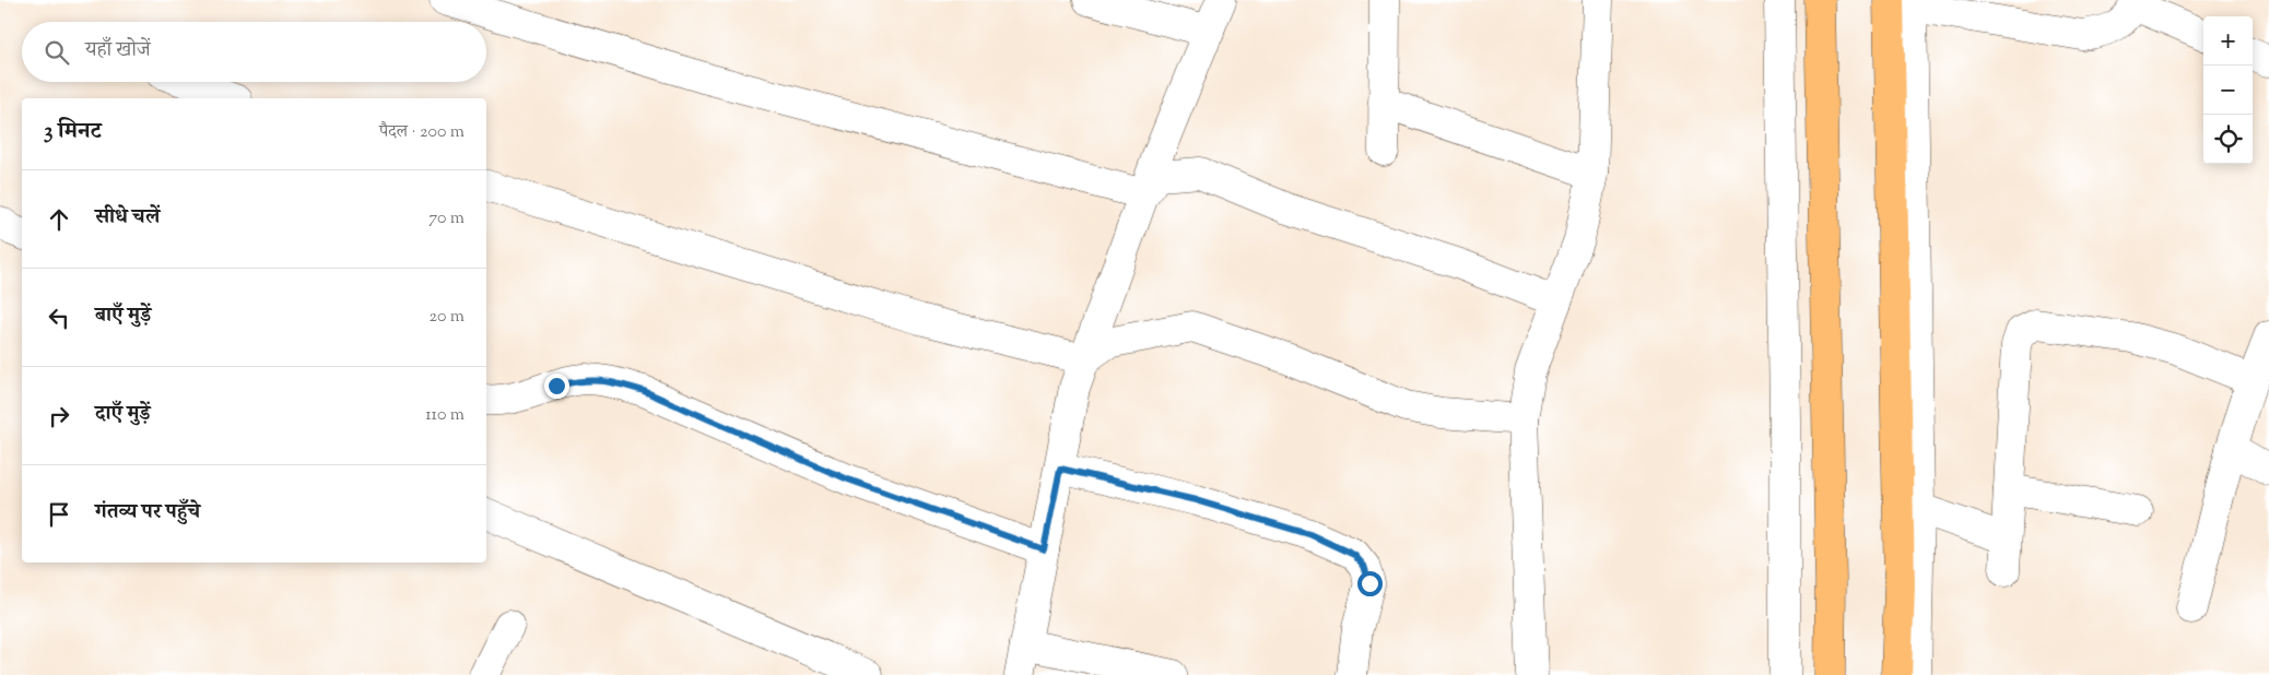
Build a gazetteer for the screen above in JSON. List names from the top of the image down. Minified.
{"page":{"map_buttons":["+","−"],"search":"यहाँ खोजें","heading":["3 मिनट","पैदल · 200 m"],"list":[["सीधे चलें","70 m"],["बाएँ मुड़ें","20 m"],["दाएँ मुड़ें","110 m"],"गंतव्य पर पहुँचे"]}}
